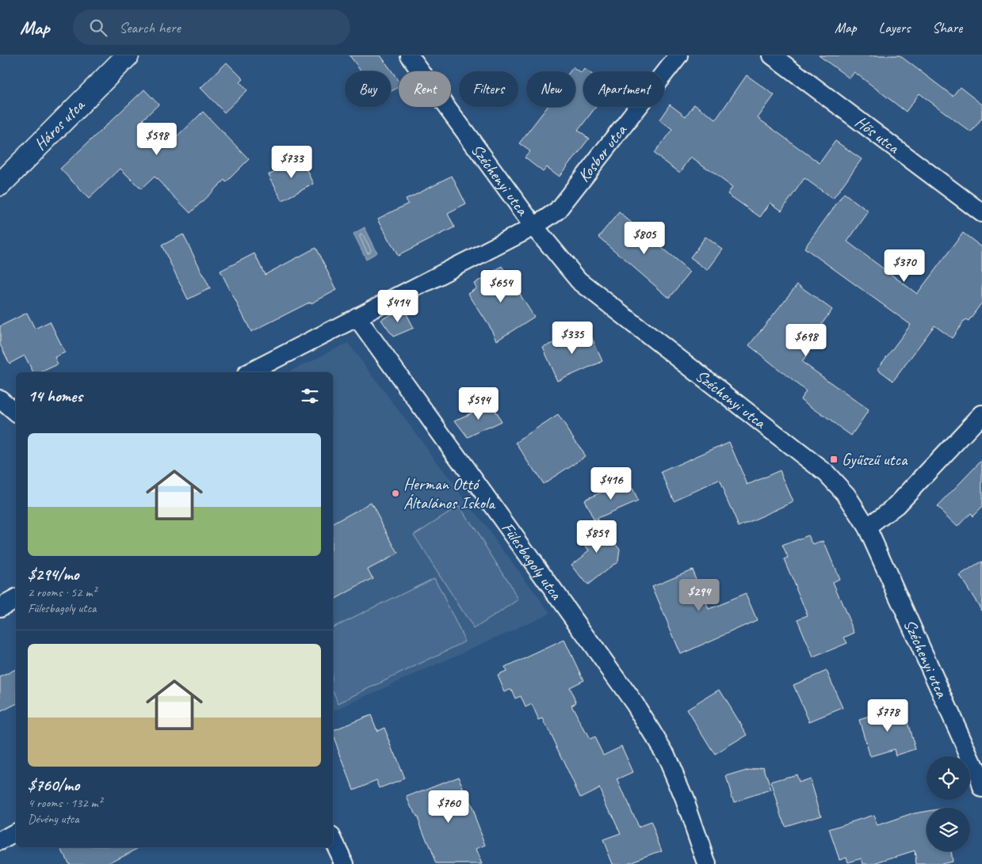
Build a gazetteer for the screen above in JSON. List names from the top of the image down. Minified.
{"streets":{"street":["Háros utca","Hős utca","Kosbor utca","Széchenyi utca","Fülesbagoly utca"]},"crossings":[["Kosbor utca","Széchenyi utca"],["Kosbor utca","Fülesbagoly utca"]],"places":{"transit":["Gyűszű utca"],"other":["Herman Ottó Általános Iskola"]},"page":{"header":"Map","search":"Search here","nav":["Map","Layers","Share"],"chip":["Buy","Rent","Filters","New","Apartment"],"price":["$598","$733","$805","$370","$654","$414","$335","$698","$594","$416","$859","$294","$778","$760"],"heading":"14 homes","list":[{"name":"$294/mo","note":"2 rooms · 52 m² · Fülesbagoly utca"},{"name":"$760/mo","note":"4 rooms · 132 m² · Dévény utca"}]}}
